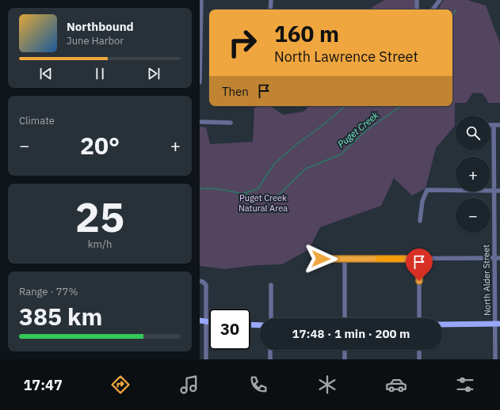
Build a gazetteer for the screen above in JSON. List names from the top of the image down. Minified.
{"streets":{"street":["North Alder Street"]},"water":["Puget Creek"],"parks":["Puget Creek Natural Area"],"page":{"turn":["160 m","North Lawrence Street"],"song":["Northbound","June Harbor"],"then":"Then","tile":["Climate",["25","km/h"],["Range · 77%","385 km"]],"map_buttons":["+","−"],"heat":["−","20°","+"],"limit":"30","trip":"17:48 · 1 min · 200 m","tabs":"17:47"}}
